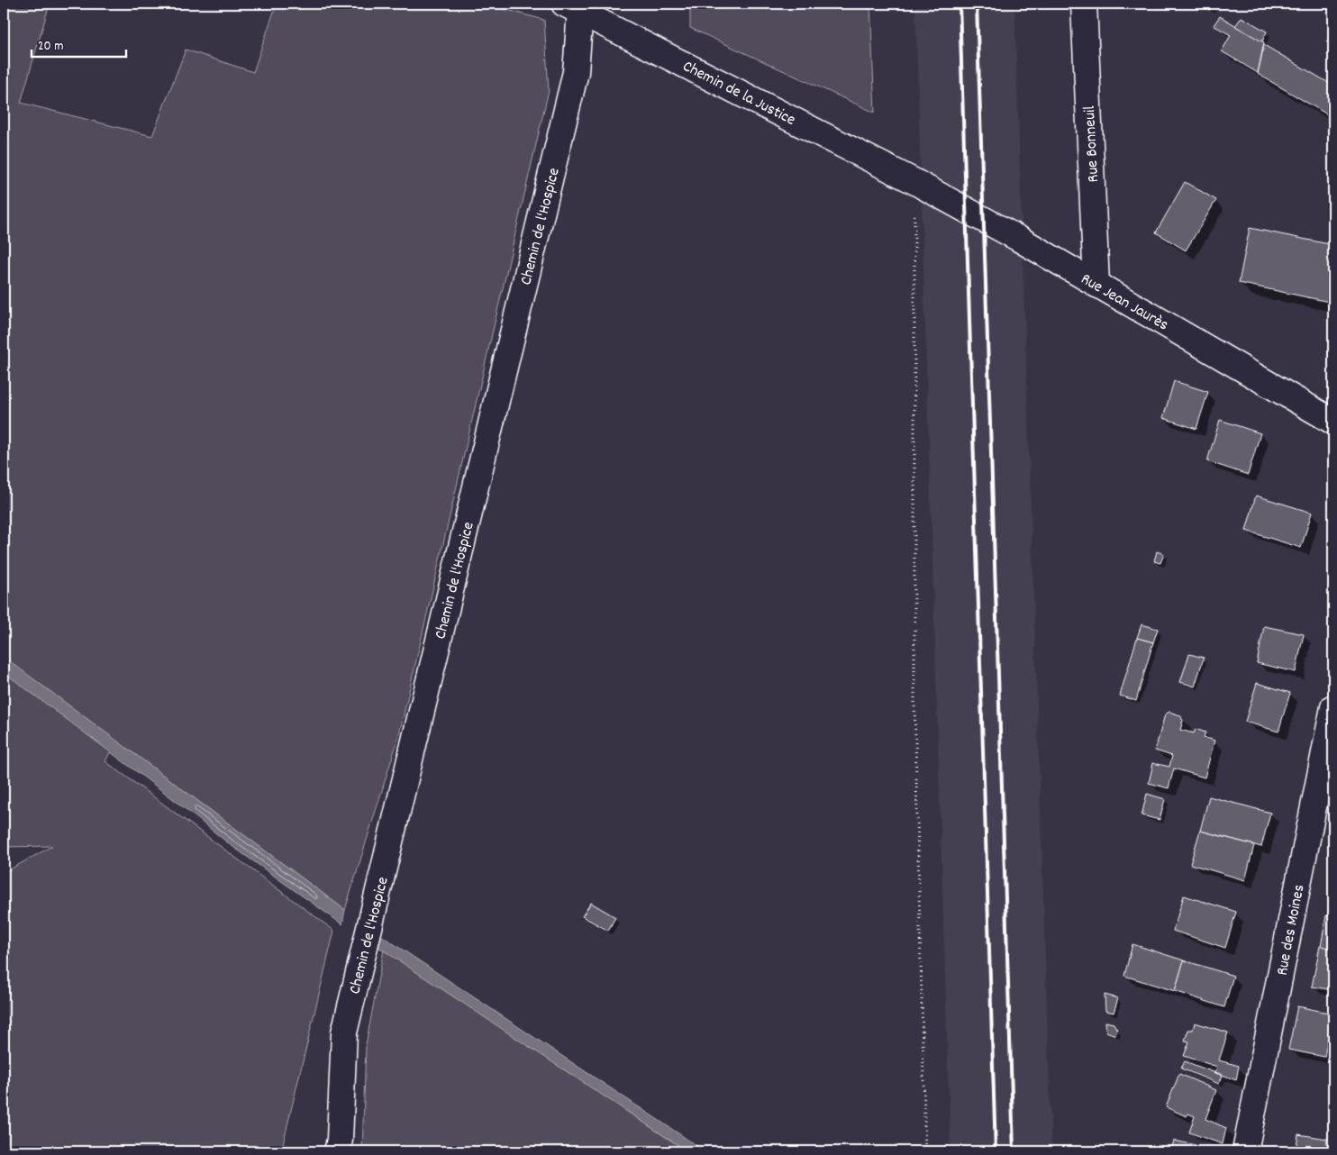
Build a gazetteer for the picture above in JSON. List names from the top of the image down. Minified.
{"streets":{"street":["Chemin de la Justice","Rue Bonneuil","Chemin de l'Hospice","Rue Jean Jaurès","Rue des Moines"]},"crossings":[["Chemin de la Justice","Chemin de l'Hospice"],["Chemin de la Justice","Rue Jean Jaurès"],["Rue Bonneuil","Rue Jean Jaurès"]],"scale_bar":"20 m"}
